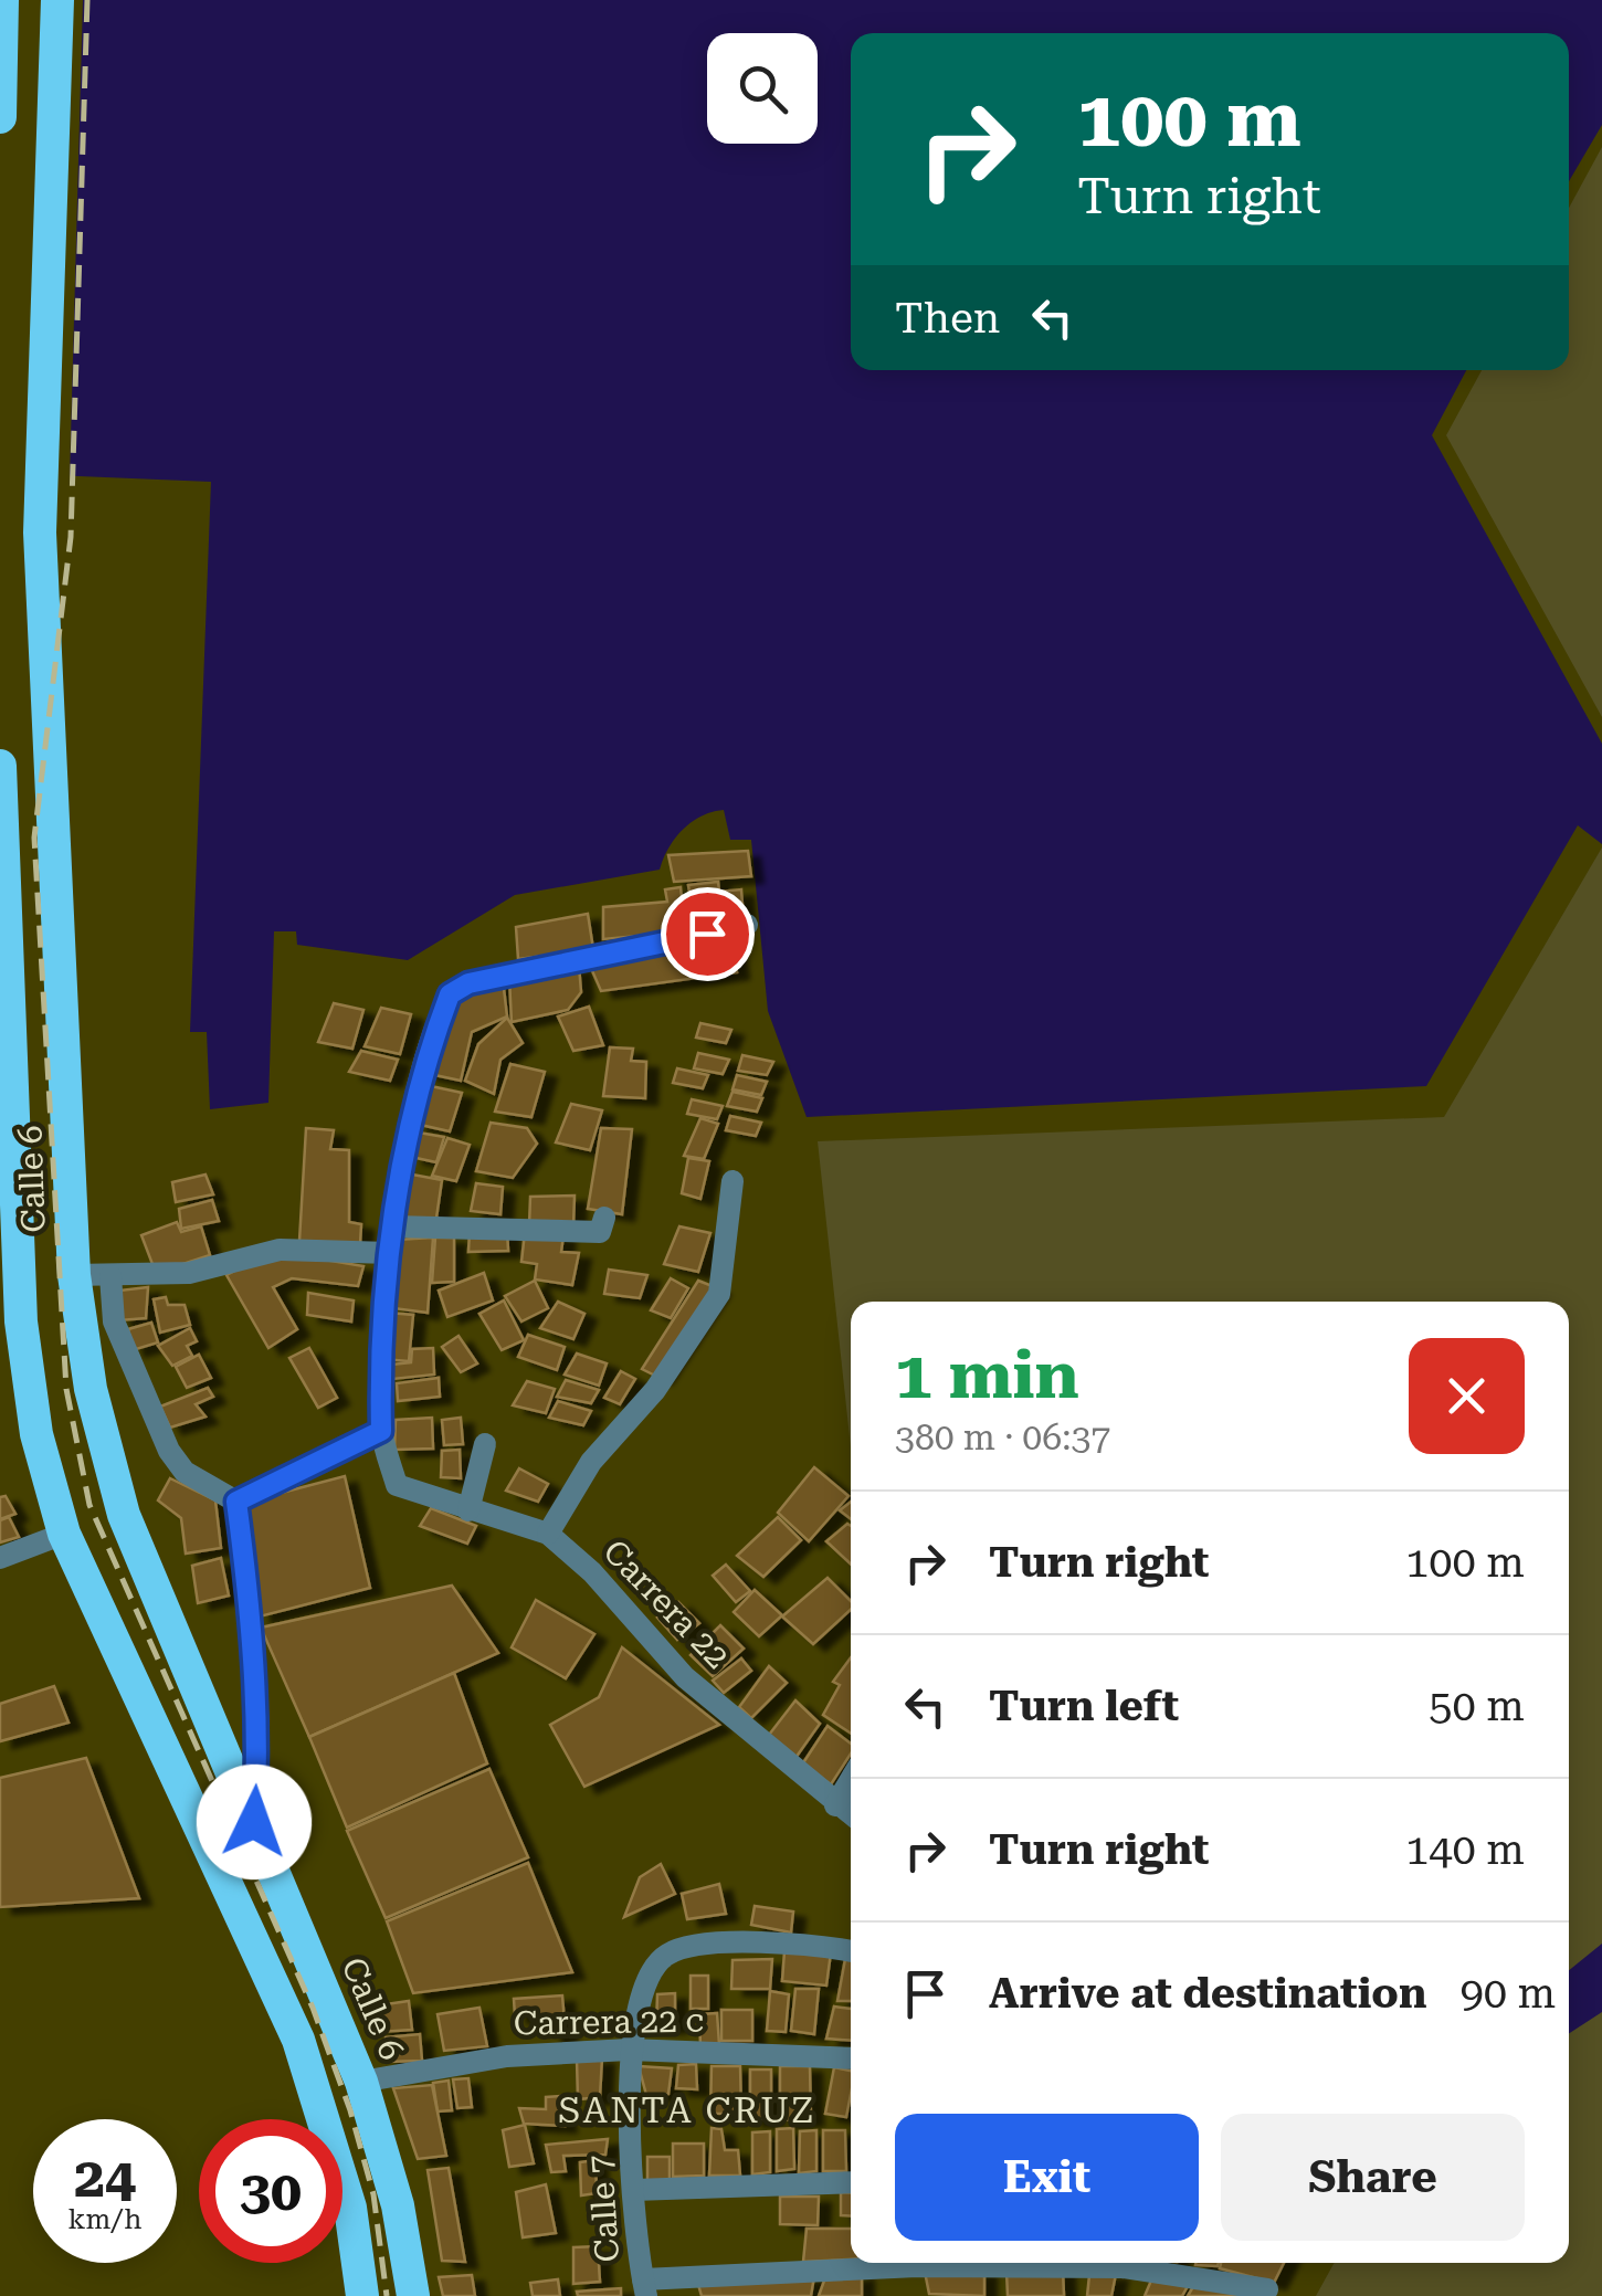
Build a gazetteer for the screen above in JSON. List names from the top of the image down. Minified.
{"streets":{"highway":["Calle 6"],"street":["Carrera 22","Carrera 22 c","Calle 7"]},"crossings":[["Calle 6","Carrera 22 c"],["Carrera 22 c","Calle 7"]],"districts":["SANTA CRUZ"],"page":{"turn":["100 m","Turn right"],"then":"Then","heading":["1 min","380 m · 06:37"],"list":[{"name":"Turn right","value":"100 m"},{"name":"Turn left","value":"50 m"},{"name":"Turn right","value":"140 m"},{"name":"Arrive at destination","value":"90 m"}],"buttons":["Exit","Share"],"speed":"24 km/h","limit":"30"}}
